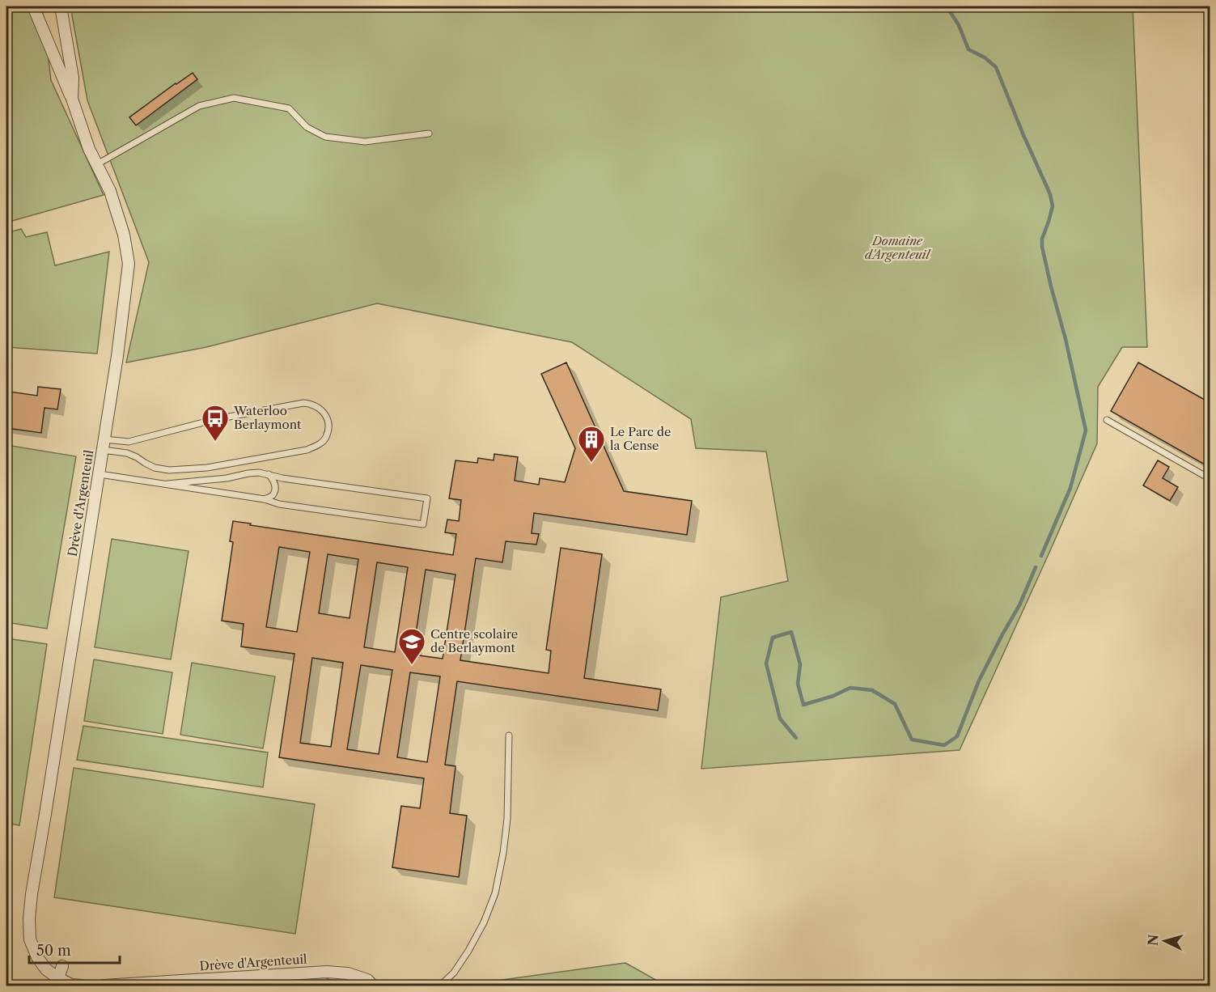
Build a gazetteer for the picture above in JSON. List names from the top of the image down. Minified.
{"streets":{"street":["Drève d'Argenteuil"]},"parks":["Domaine d'Argenteuil"],"places":{"bus stop":["Waterloo Berlaymont"],"building":["Le Parc de la Cense"],"school or university":["Centre scolaire de Berlaymont"]},"scale_bar":"50 m","north":"left"}
